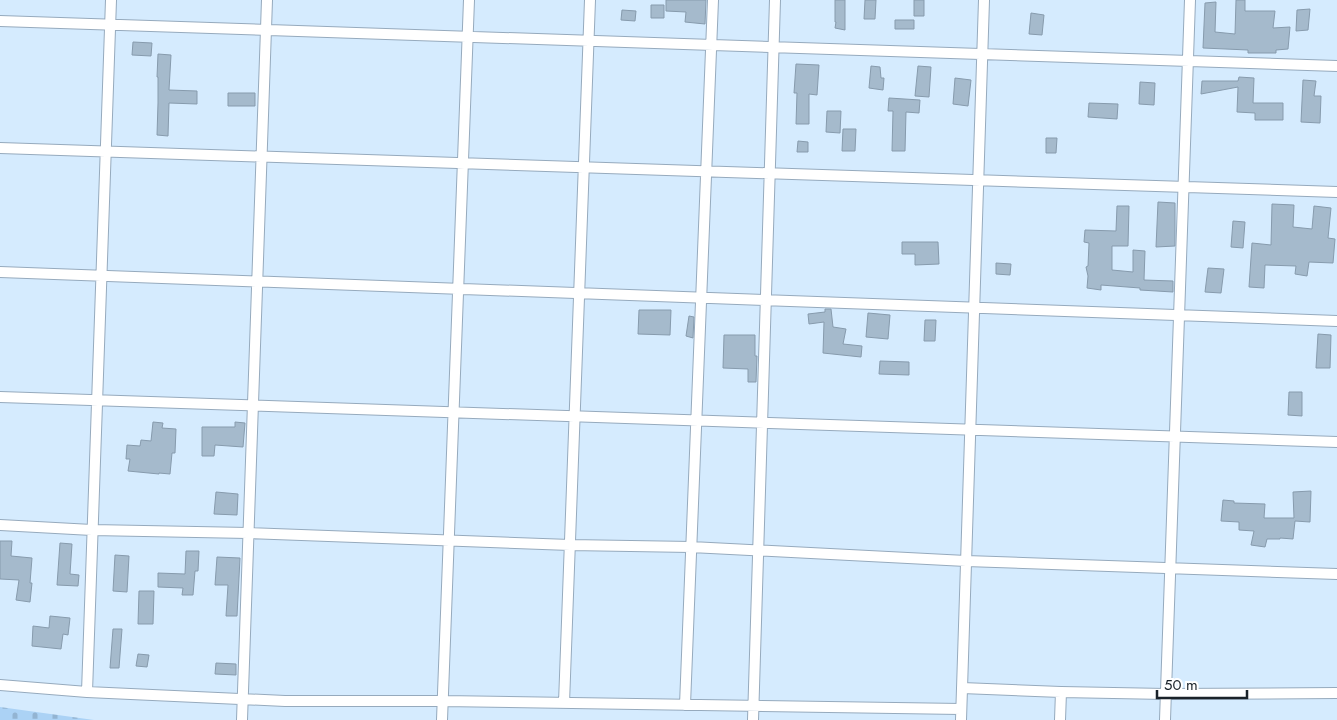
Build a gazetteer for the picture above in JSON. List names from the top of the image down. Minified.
{"scale_bar":"50 m"}
